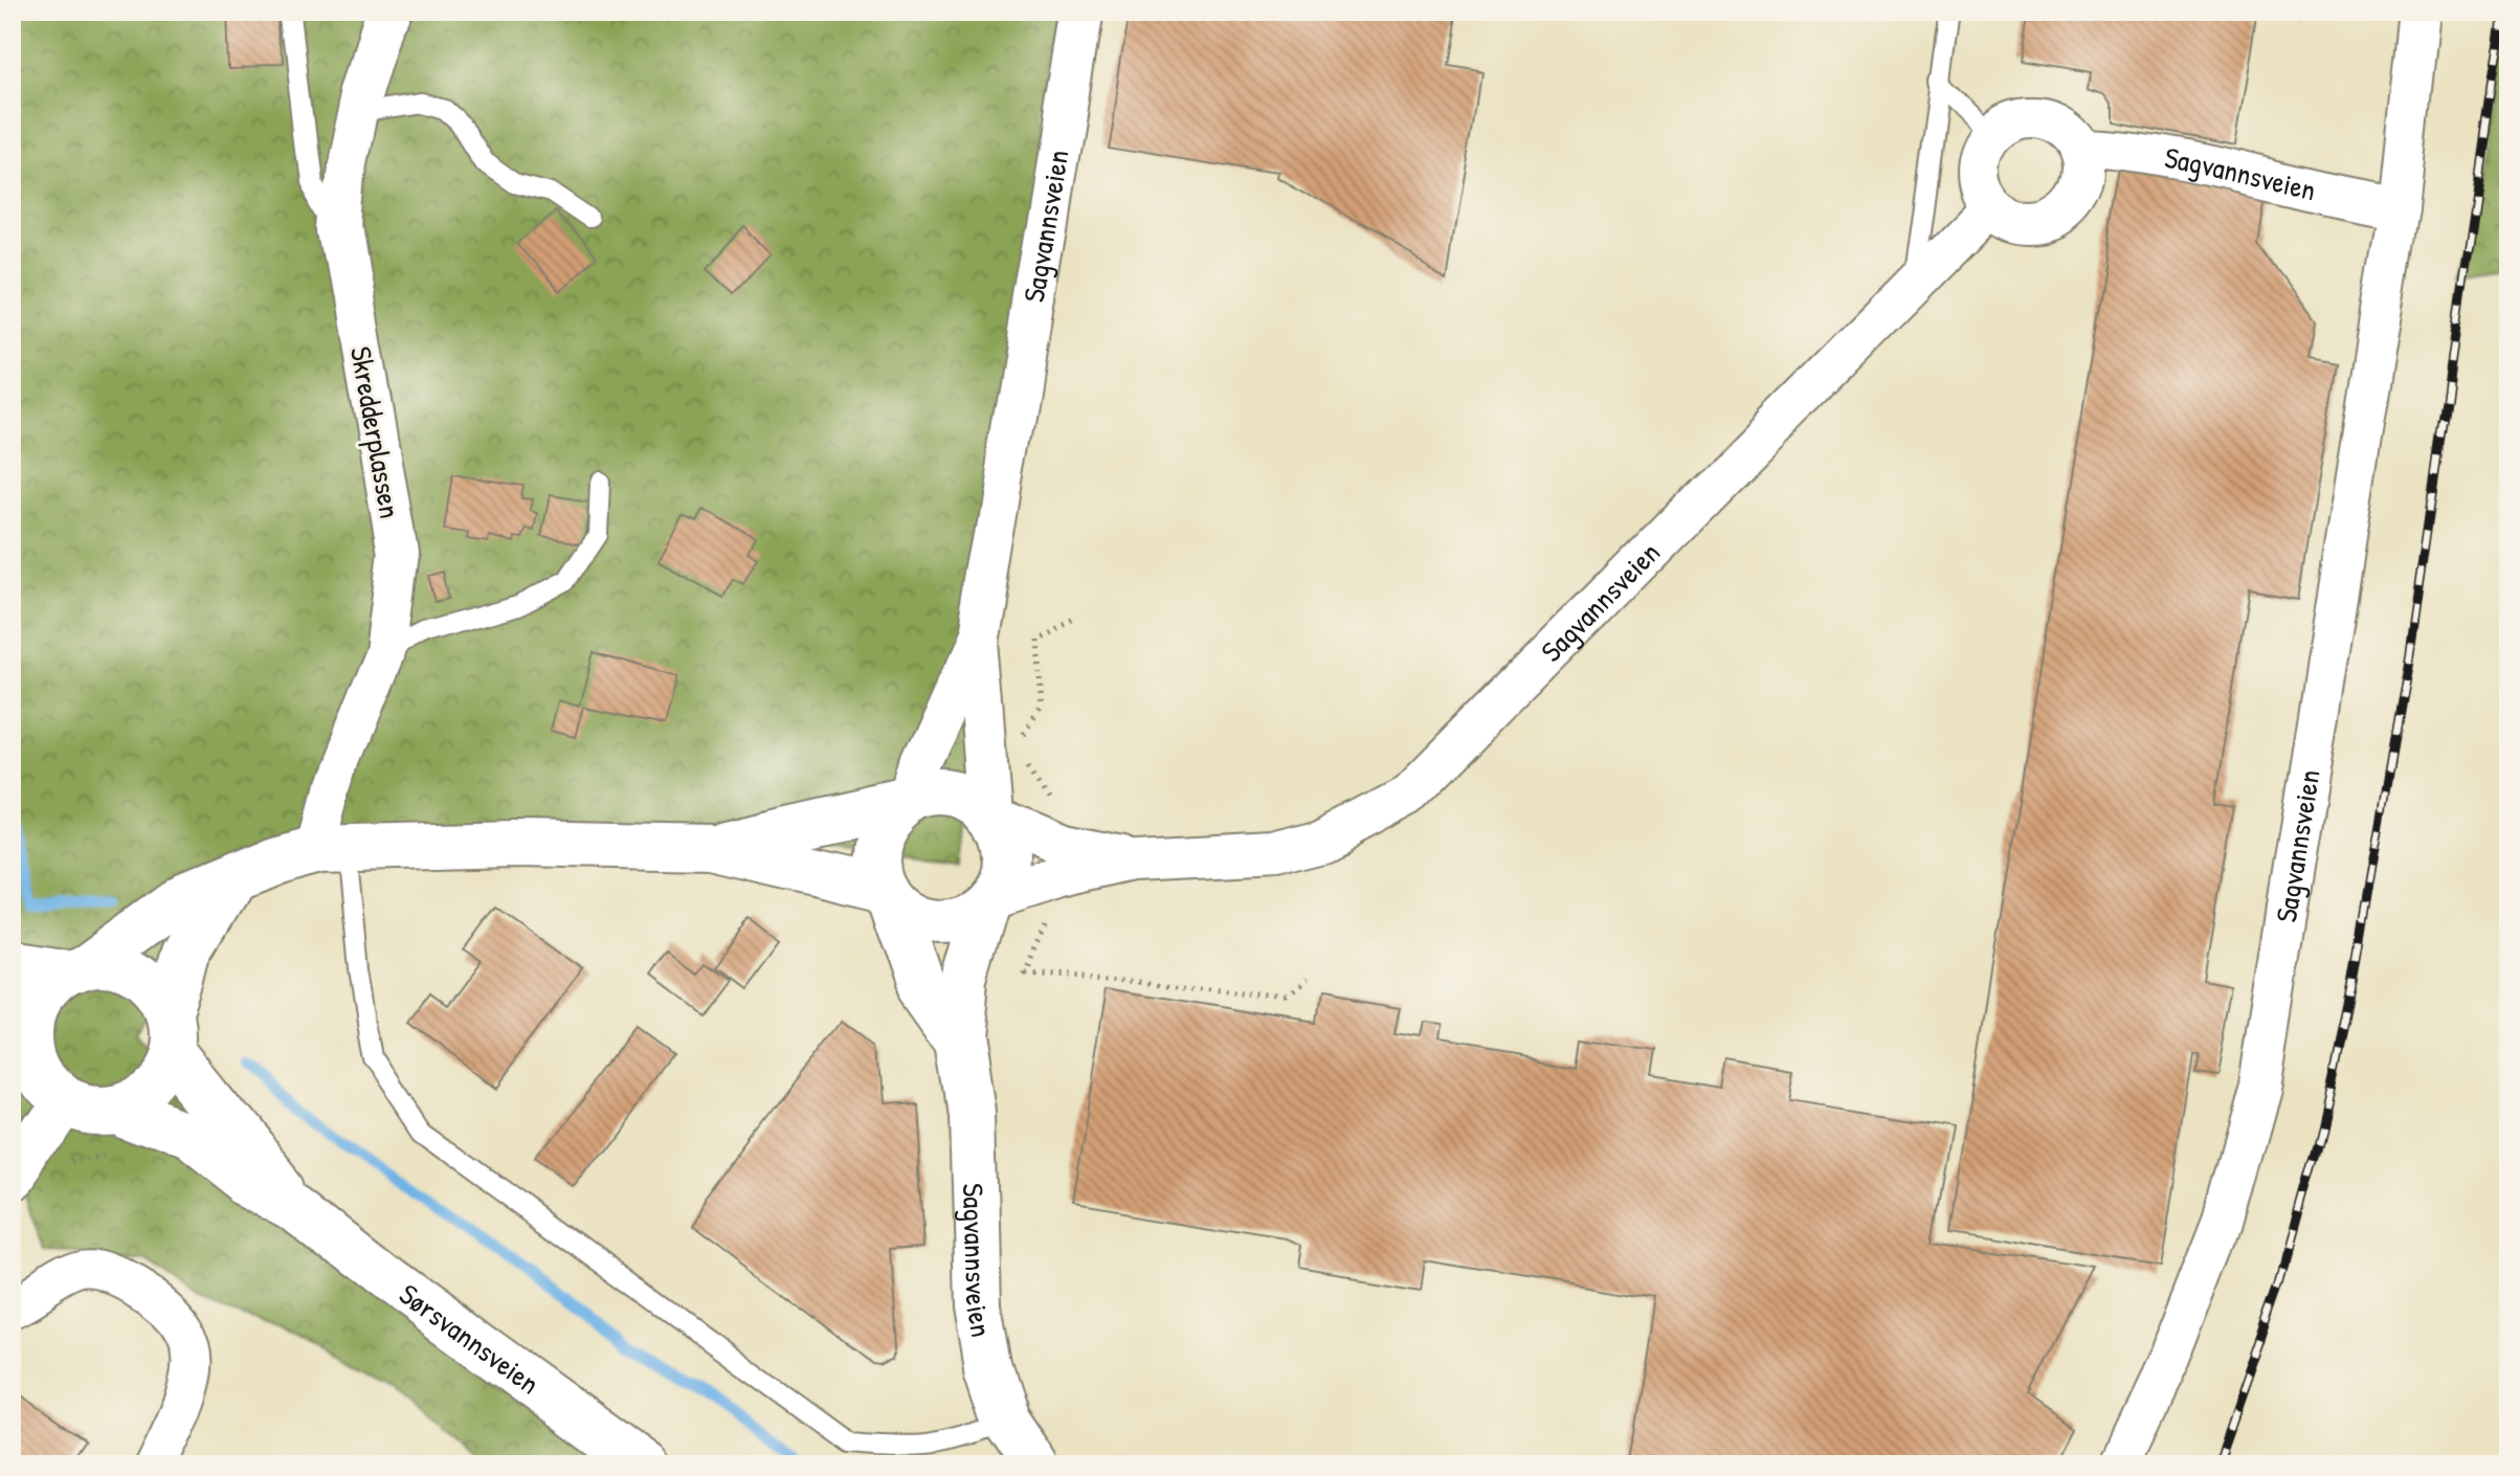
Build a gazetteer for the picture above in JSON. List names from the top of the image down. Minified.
{"streets":{"street":["Sagvannsveien","Skredderplassen","Sørsvannsveien"]}}
